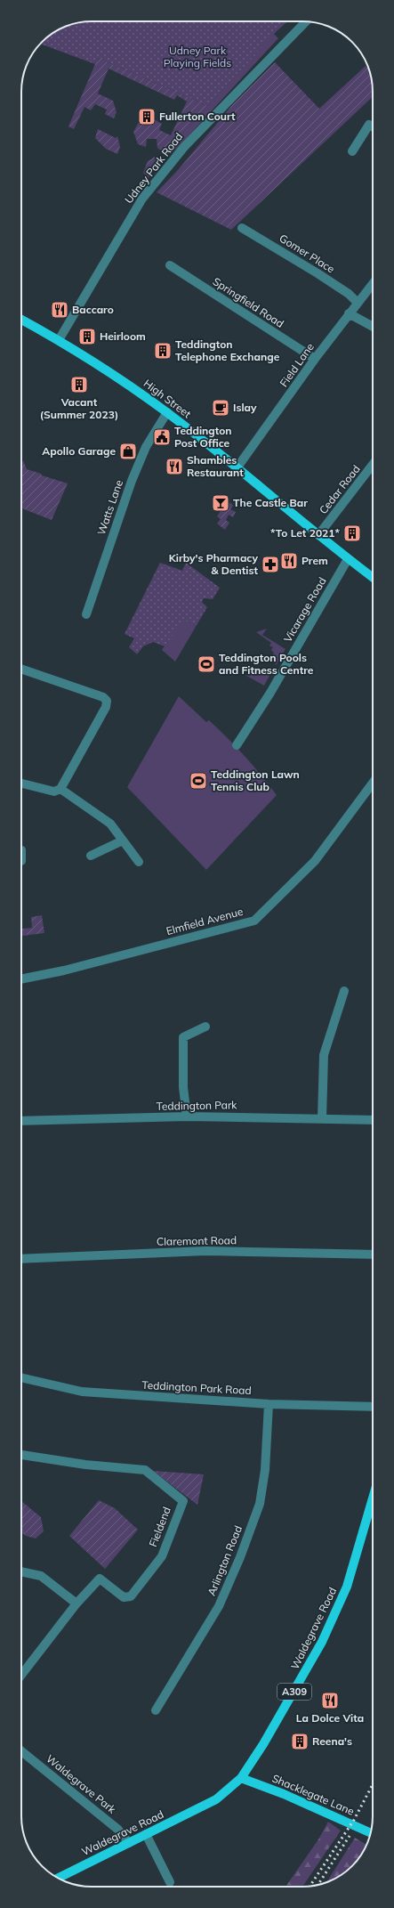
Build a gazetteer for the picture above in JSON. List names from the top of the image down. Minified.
{"streets":{"main road":["High Street","Waldegrave Road","A309","Shacklegate Lane"],"street":["Udney Park Road","Gomer Place","Springfield Road","Field Lane","Cedar Road","Watts Lane","Vicarage Road","Elmfield Avenue","Teddington Park","Claremont Road","Teddington Park Road","Fieldend","Arlington Road","Waldegrave Park"]},"crossings":[["Udney Park Road","High Street"],["Gomer Place","Field Lane"],["Springfield Road","Field Lane"],["Field Lane","High Street"],["High Street","Cedar Road"],["High Street","Watts Lane"],["High Street","Vicarage Road"],["Teddington Park Road","Arlington Road"],["Waldegrave Road","Waldegrave Park"],["Waldegrave Road","Shacklegate Lane"]],"parks":["Udney Park Playing Fields"],"places":{"building":["Fullerton Court","Heirloom","Teddington Telephone Exchange","Vacant (Summer 2023)","*To Let 2021*","Reena's"],"restaurant":["Baccaro","Shambles Restaurant","Prem","La Dolce Vita"],"cafe":["Islay"],"public building":["Teddington Post Office"],"shop":["Apollo Garage"],"bar":["The Castle Bar"],"pharmacy":["Kirby's Pharmacy & Dentist"],"sports":["Teddington Pools and Fitness Centre","Teddington Lawn Tennis Club"]}}
